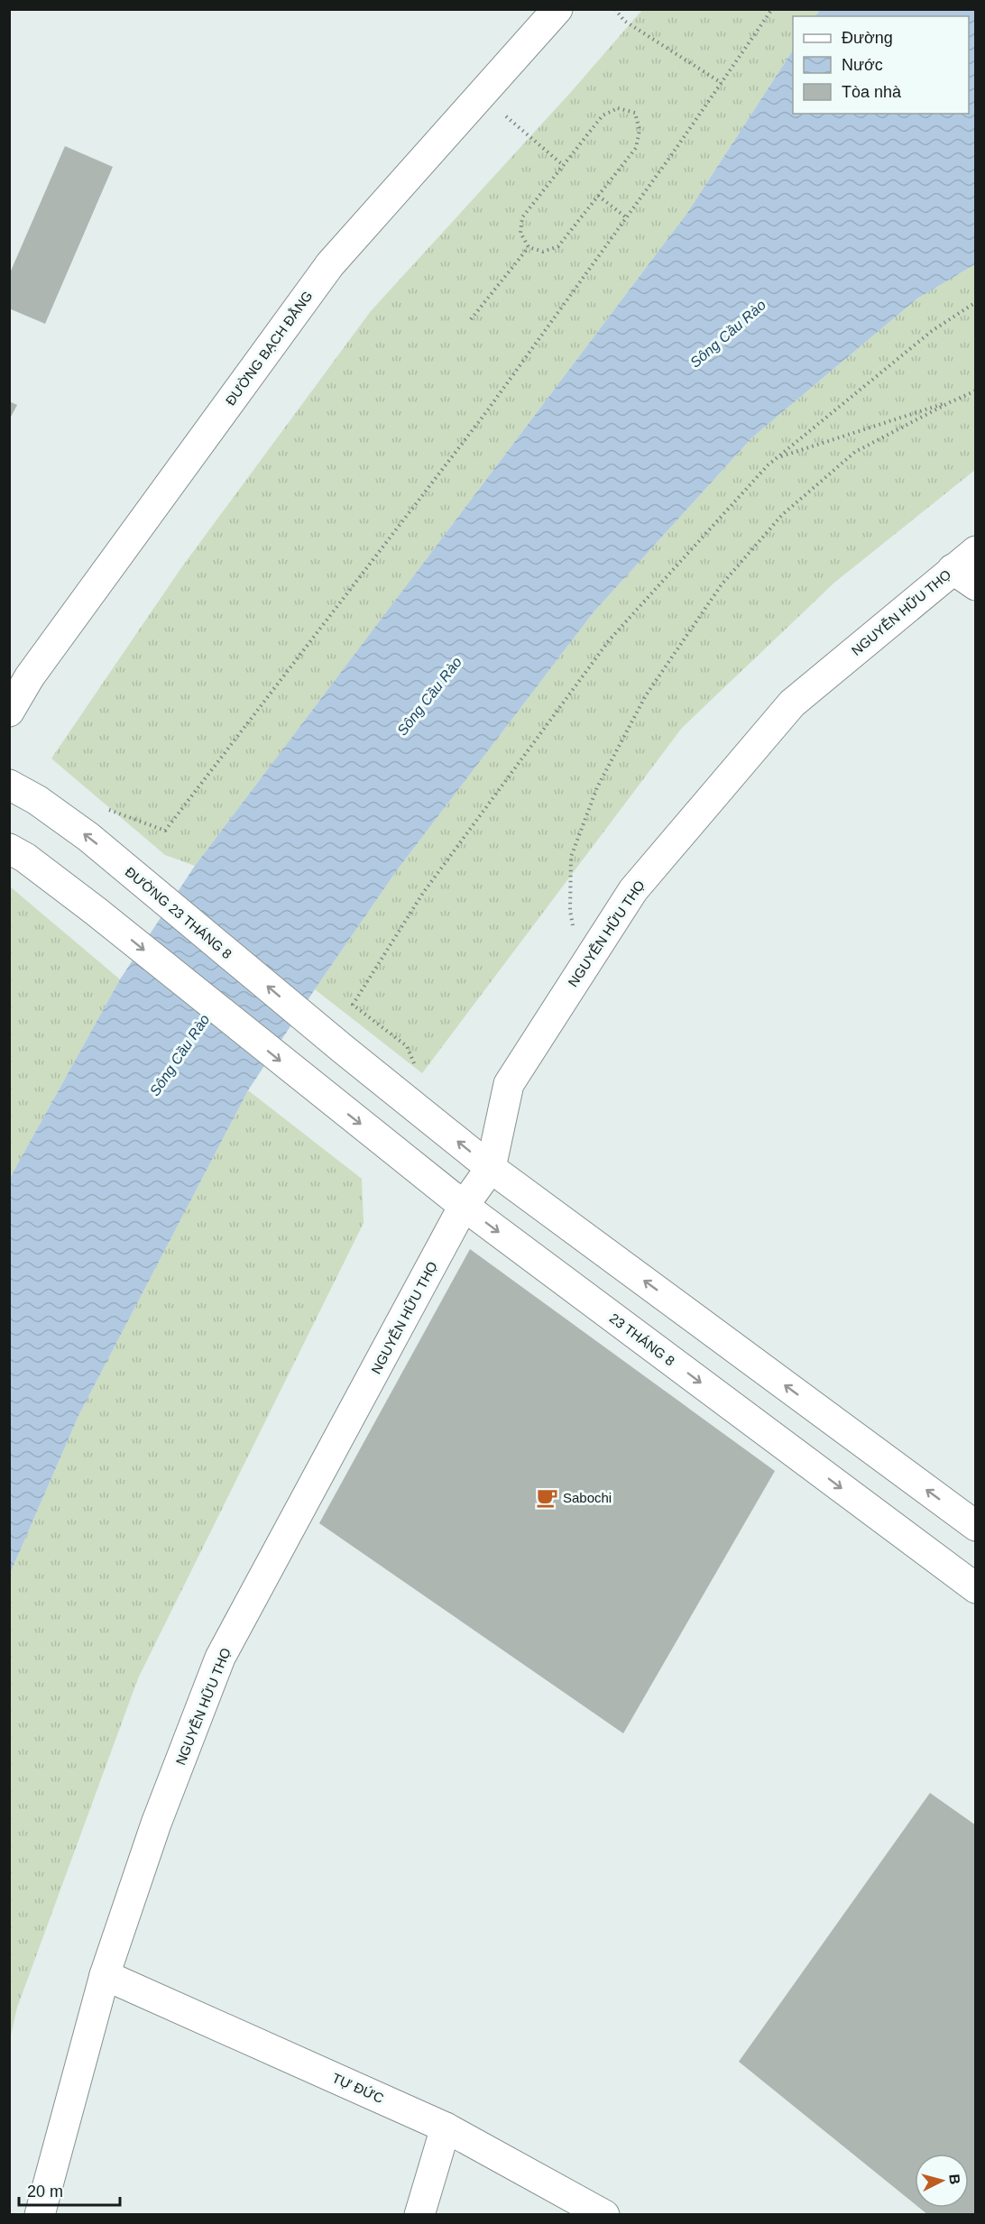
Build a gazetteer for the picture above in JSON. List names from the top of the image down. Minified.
{"streets":{"street":["ĐƯỜNG BẠCH ĐẰNG","NGUYỄN HỮU THỌ","ĐƯỜNG 23 THÁNG 8","23 THÁNG 8","TỰ ĐỨC"]},"crossings":[["NGUYỄN HỮU THỌ","ĐƯỜNG 23 THÁNG 8"],["NGUYỄN HỮU THỌ","23 THÁNG 8"],["NGUYỄN HỮU THỌ","TỰ ĐỨC"]],"one_way":["ĐƯỜNG 23 THÁNG 8"],"water":["Sông Cầu Rào"],"places":{"cafe":["Sabochi"]},"legend":["Đường","Nước","Tòa nhà"],"scale_bar":"20 m","north":"right"}
